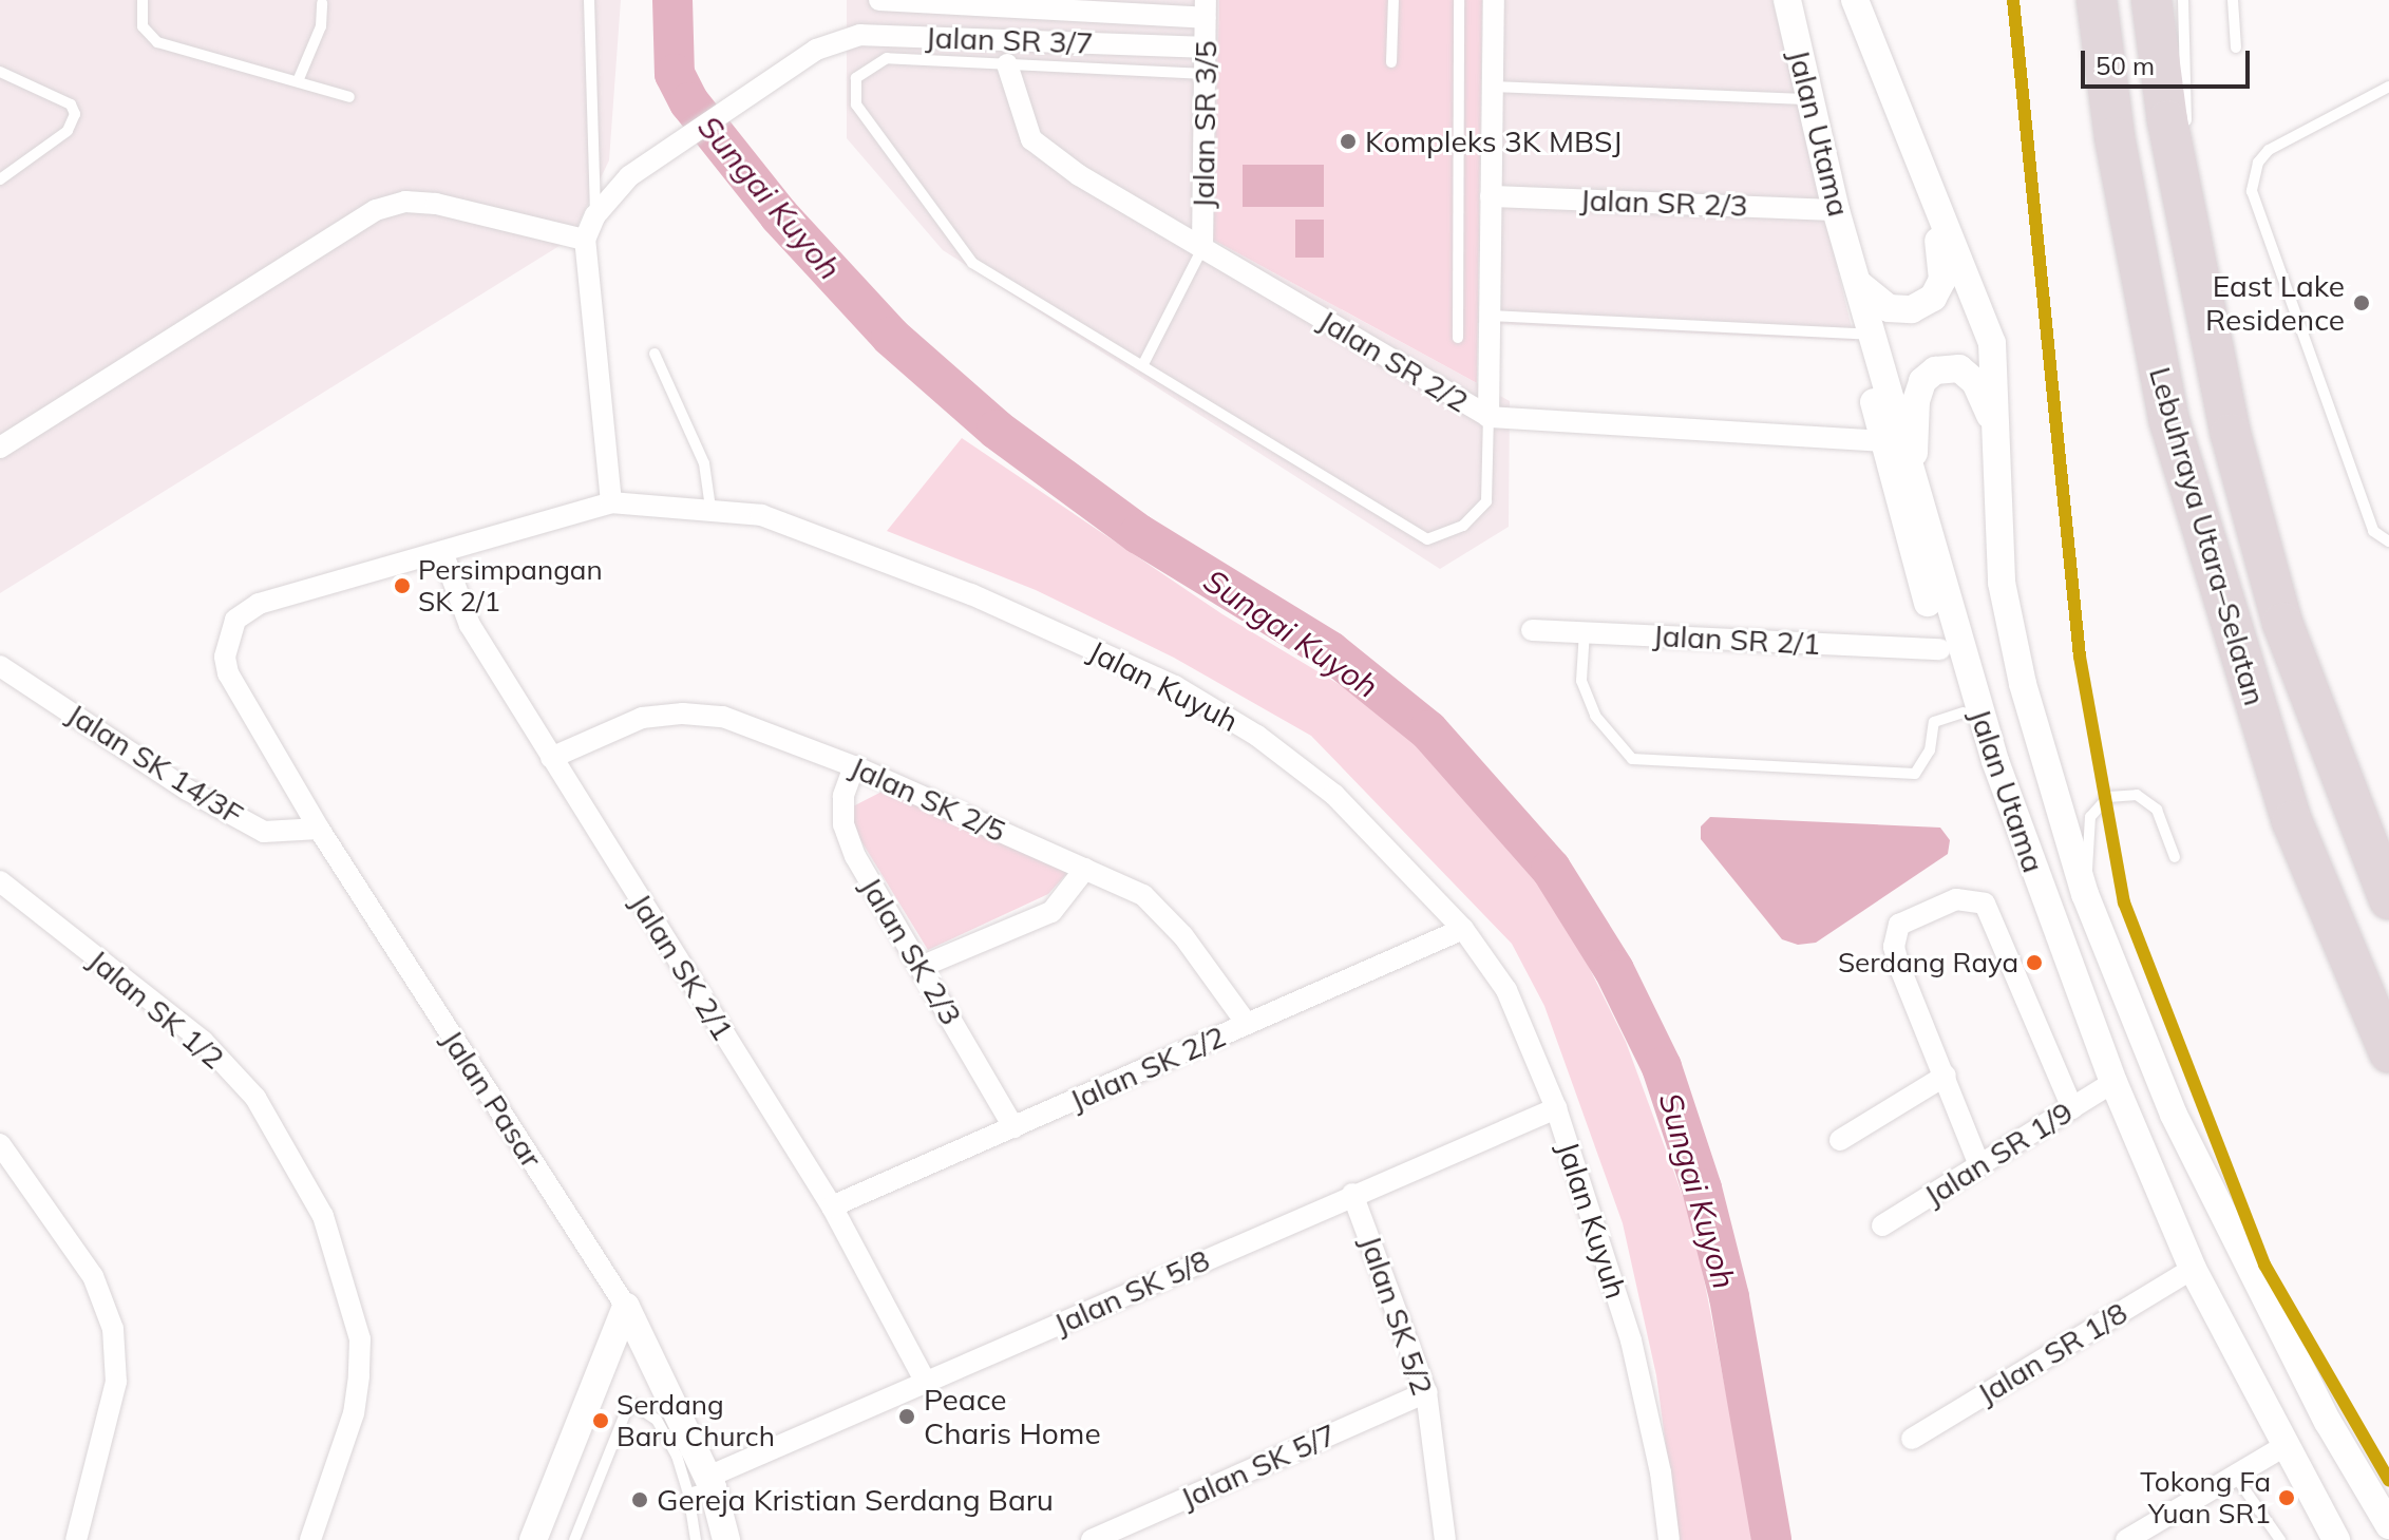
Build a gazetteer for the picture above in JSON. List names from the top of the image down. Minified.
{"streets":{"highway":["Lebuhraya Utara–Selatan"],"street":["Jalan SR 3/7","Jalan SR 3/5","Jalan Utama","Jalan SR 2/3","Jalan SR 2/2","Jalan SR 2/1","Jalan Kuyuh","Jalan SK 14/3F","Jalan SK 2/5","Jalan SK 2/3","Jalan SK 2/1","Jalan SK 1/2","Jalan SK 2/2","Jalan Pasar","Jalan SR 1/9","Jalan SK 5/8","Jalan SK 5/2","Jalan SR 1/8","Jalan SK 5/7"]},"crossings":[["Jalan SR 3/7","Jalan SR 3/5"],["Jalan SR 3/5","Jalan SR 2/2"],["Jalan Utama","Jalan SR 2/3"],["Jalan Utama","Jalan SR 1/9"],["Jalan Utama","Jalan SR 1/8"],["Jalan Kuyuh","Jalan SK 2/1"],["Jalan Kuyuh","Jalan SK 2/2"],["Jalan Kuyuh","Jalan Pasar"],["Jalan Kuyuh","Jalan SK 5/8"],["Jalan SK 14/3F","Jalan Pasar"],["Jalan SK 2/5","Jalan SK 2/3"],["Jalan SK 2/5","Jalan SK 2/1"],["Jalan SK 2/5","Jalan SK 2/2"],["Jalan SK 2/3","Jalan SK 2/2"],["Jalan SK 2/1","Jalan SK 2/2"],["Jalan SK 2/1","Jalan SK 5/8"],["Jalan Pasar","Jalan SK 5/8"],["Jalan SK 5/8","Jalan SK 5/2"],["Jalan SK 5/2","Jalan SK 5/7"]],"water":["Sungai Kuyoh"],"places":["Kompleks 3K MBSJ","East Lake Residence","Persimpangan SK 2/1","Serdang Raya","Peace Charis Home","Serdang Baru Church","Tokong Fa Yuan SR1","Gereja Kristian Serdang Baru"],"scale_bar":"50 m"}
